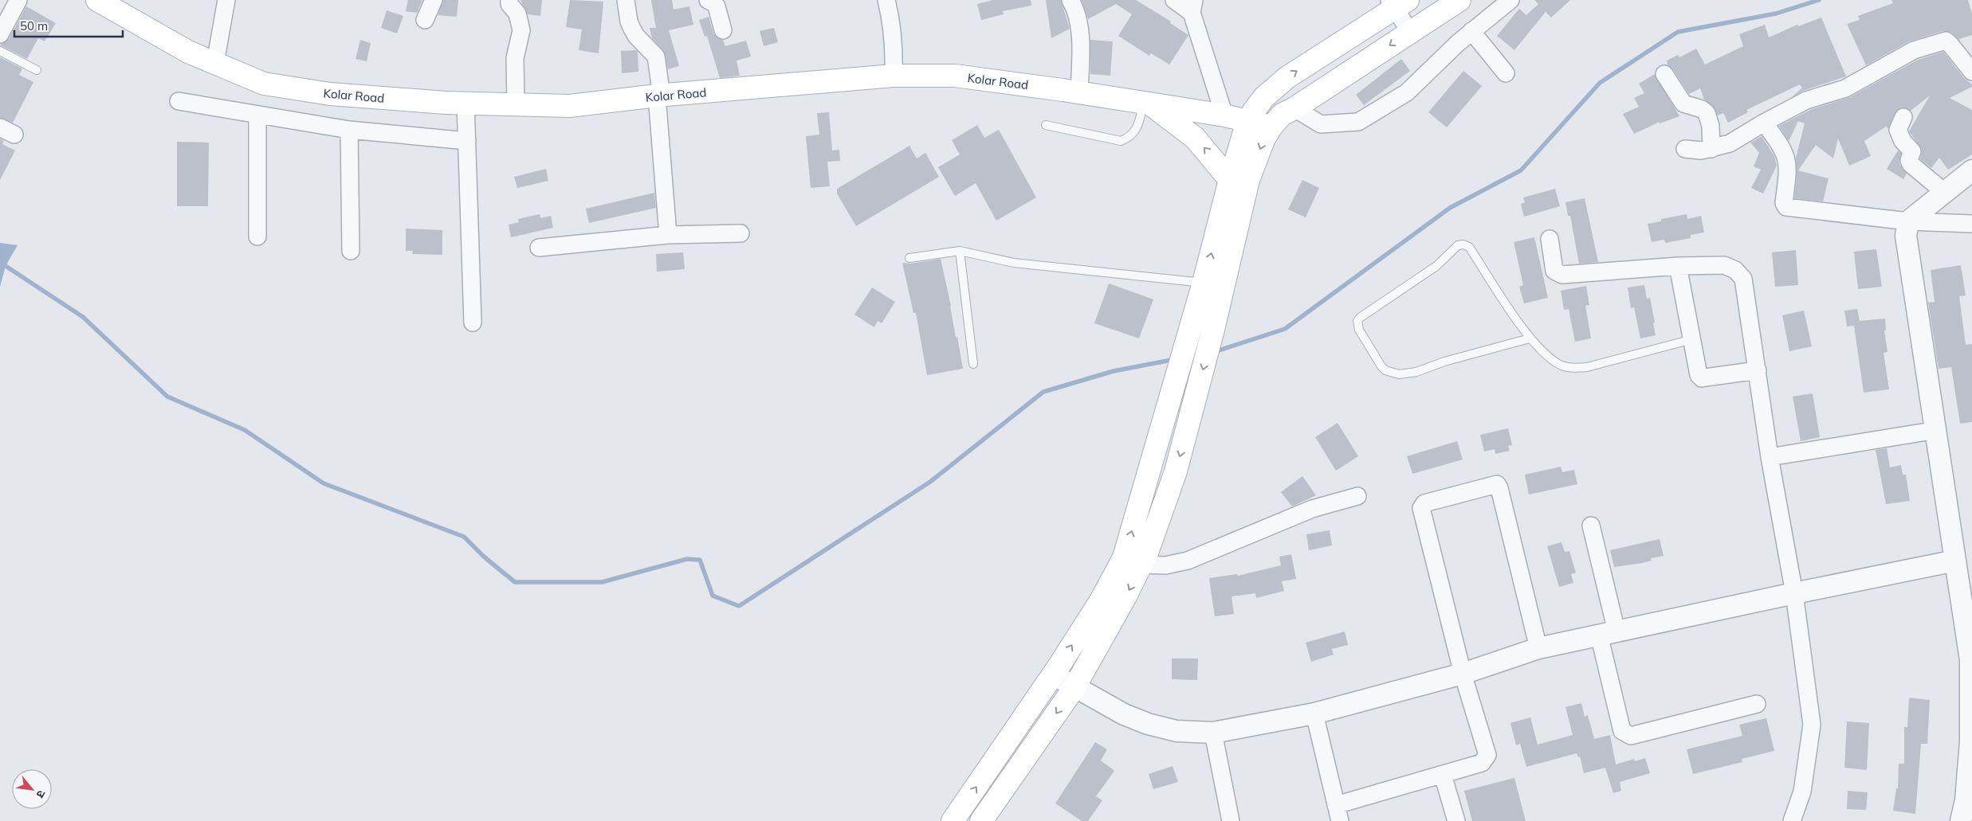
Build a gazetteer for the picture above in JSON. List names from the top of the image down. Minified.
{"streets":{"main road":["Kolar Road"]},"scale_bar":"50 m","north":"bottom right"}
